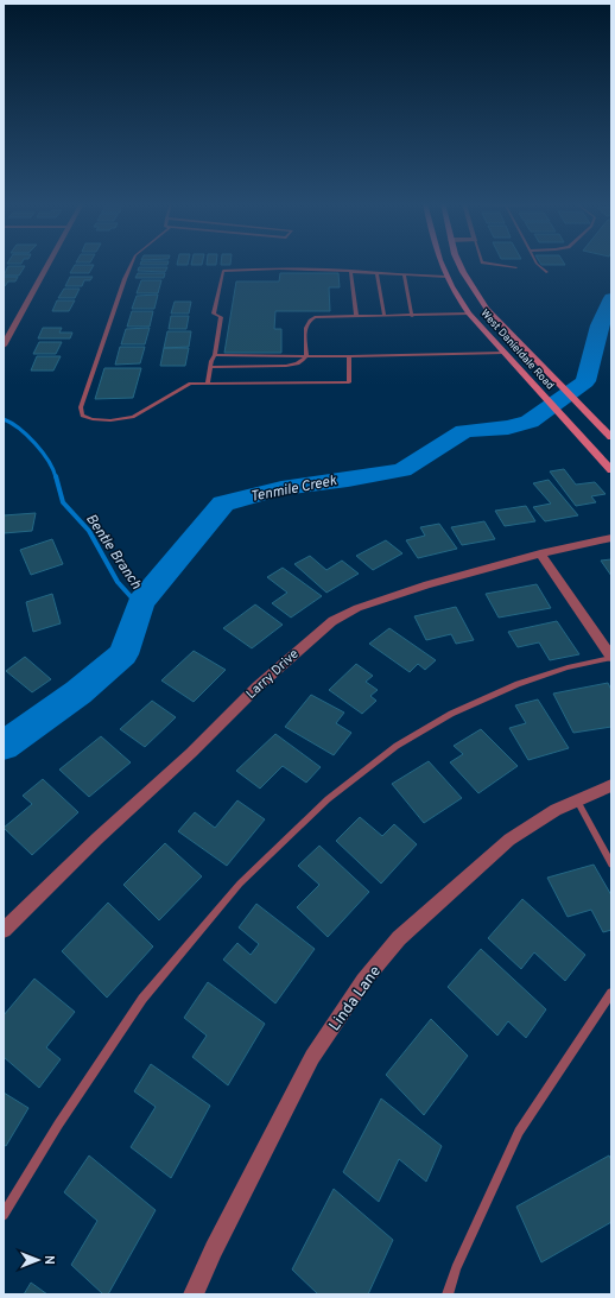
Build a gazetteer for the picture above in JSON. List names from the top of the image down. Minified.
{"streets":{"main road":["West Danieldale Road"],"street":["Larry Drive","Linda Lane"]},"water":["Tenmile Creek","Bentle Branch"],"north":"right"}
